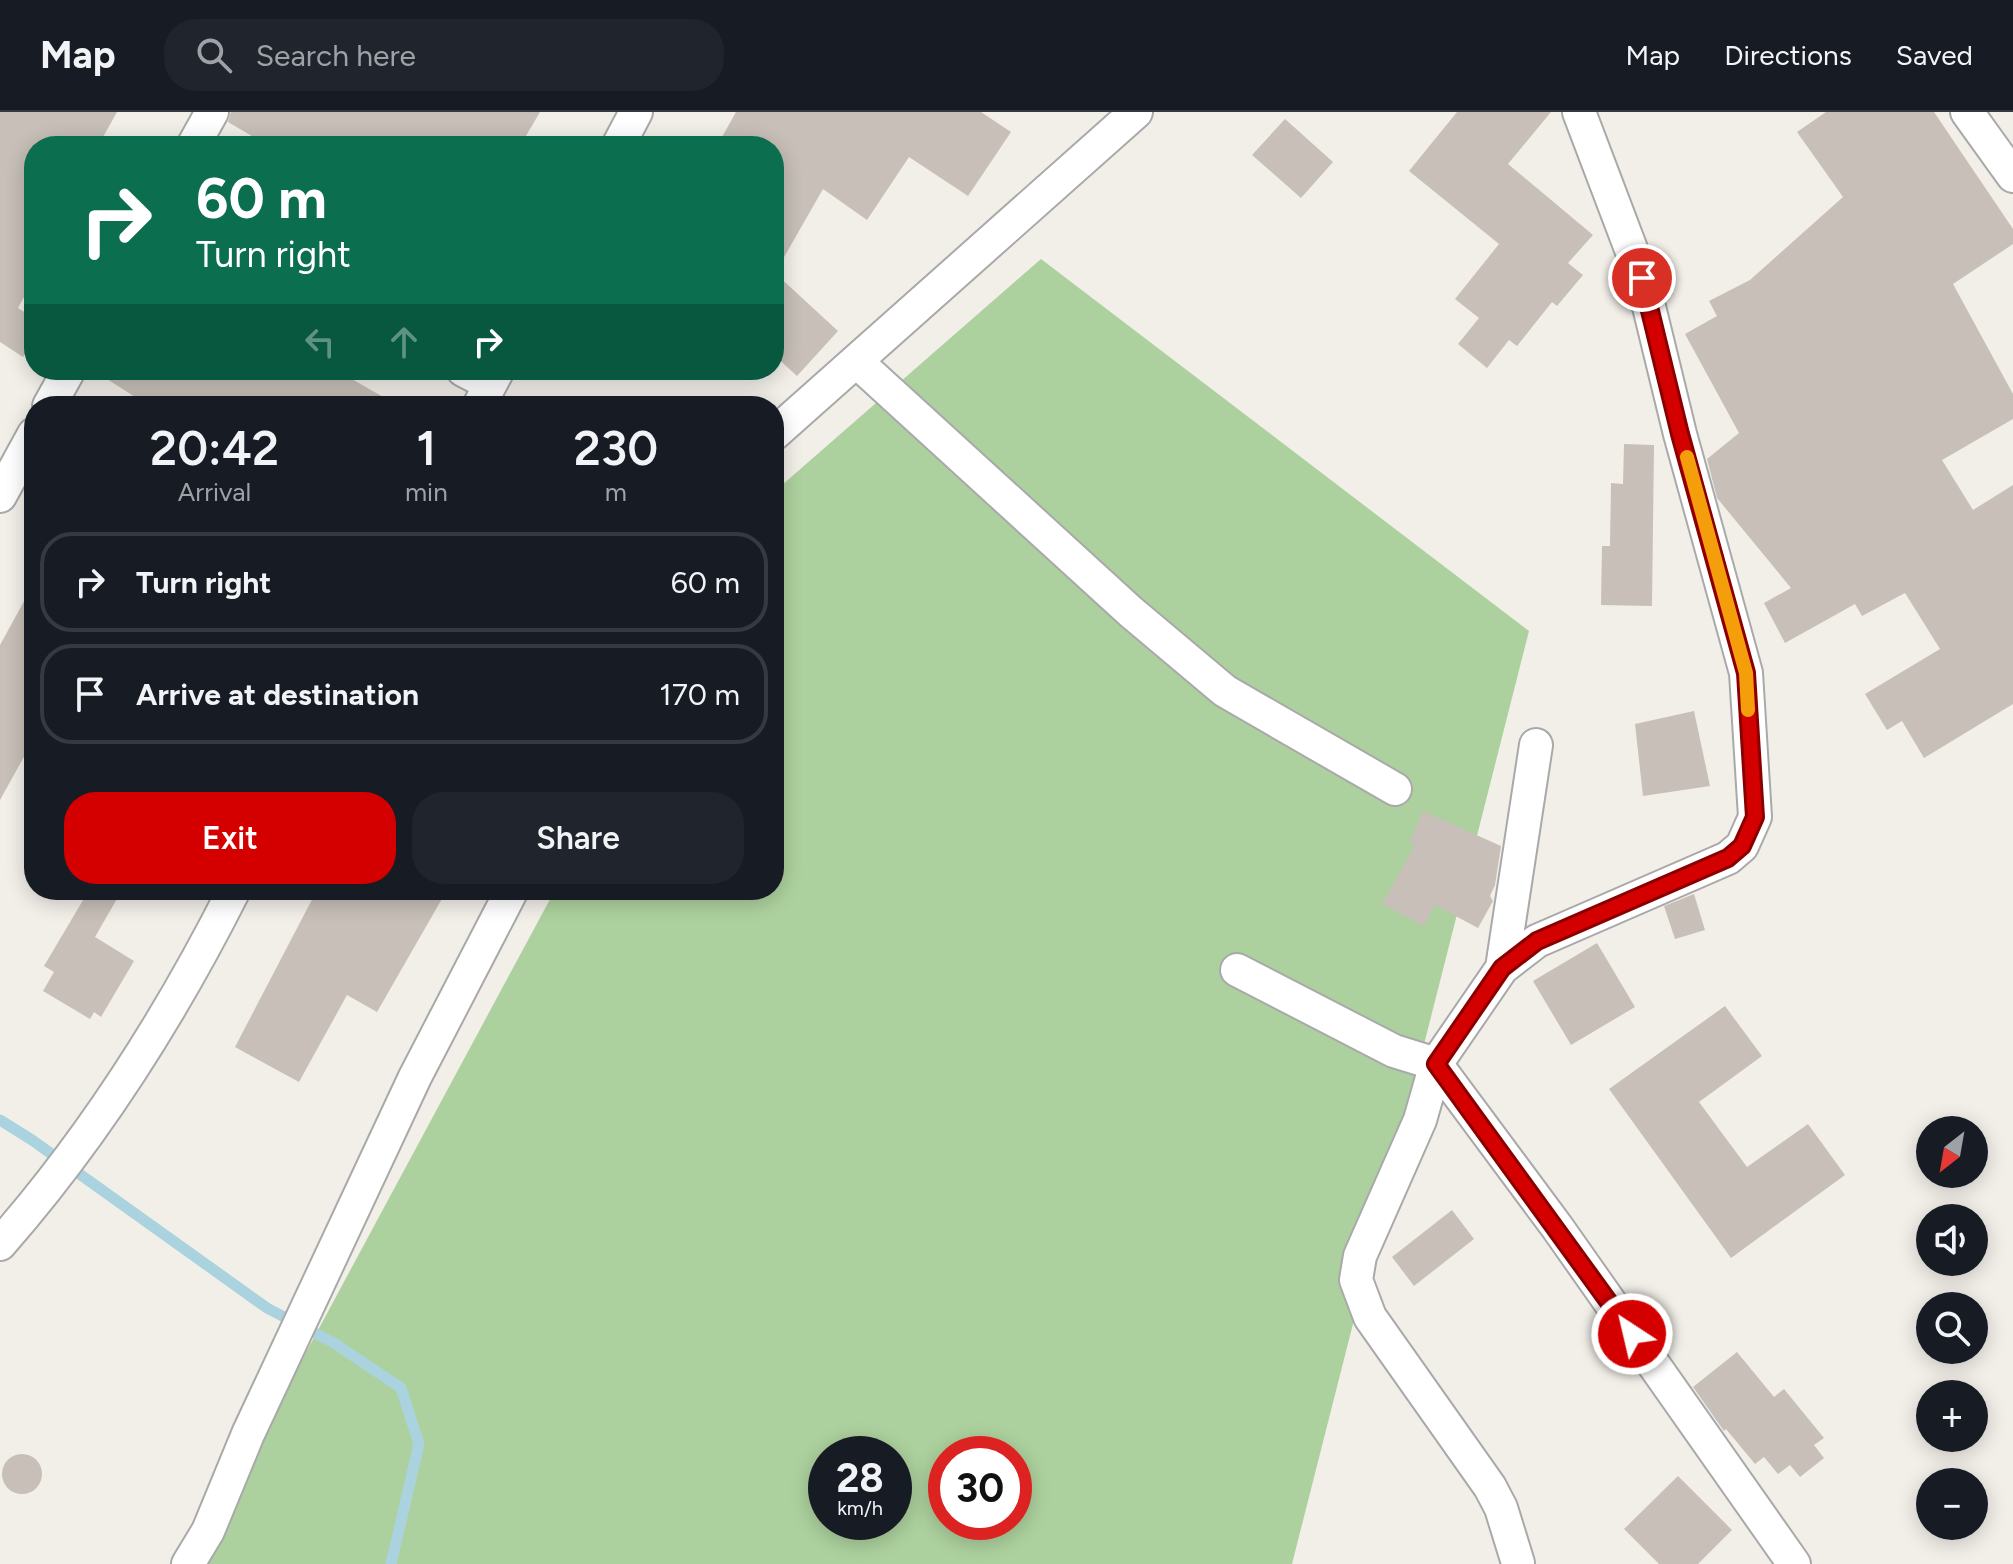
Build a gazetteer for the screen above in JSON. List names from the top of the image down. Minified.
{"north":"bottom left","page":{"header":"Map","search":"Search here","nav":["Map","Directions","Saved"],"turn":["60 m","Turn right"],"eta":["20:42","Arrival","1","min","230","m"],"list":[{"name":"Turn right","value":"60 m"},{"name":"Arrive at destination","value":"170 m"}],"buttons":["Exit","Share"],"map_buttons":["+","−"],"speed":"28 km/h","limit":"30"}}
